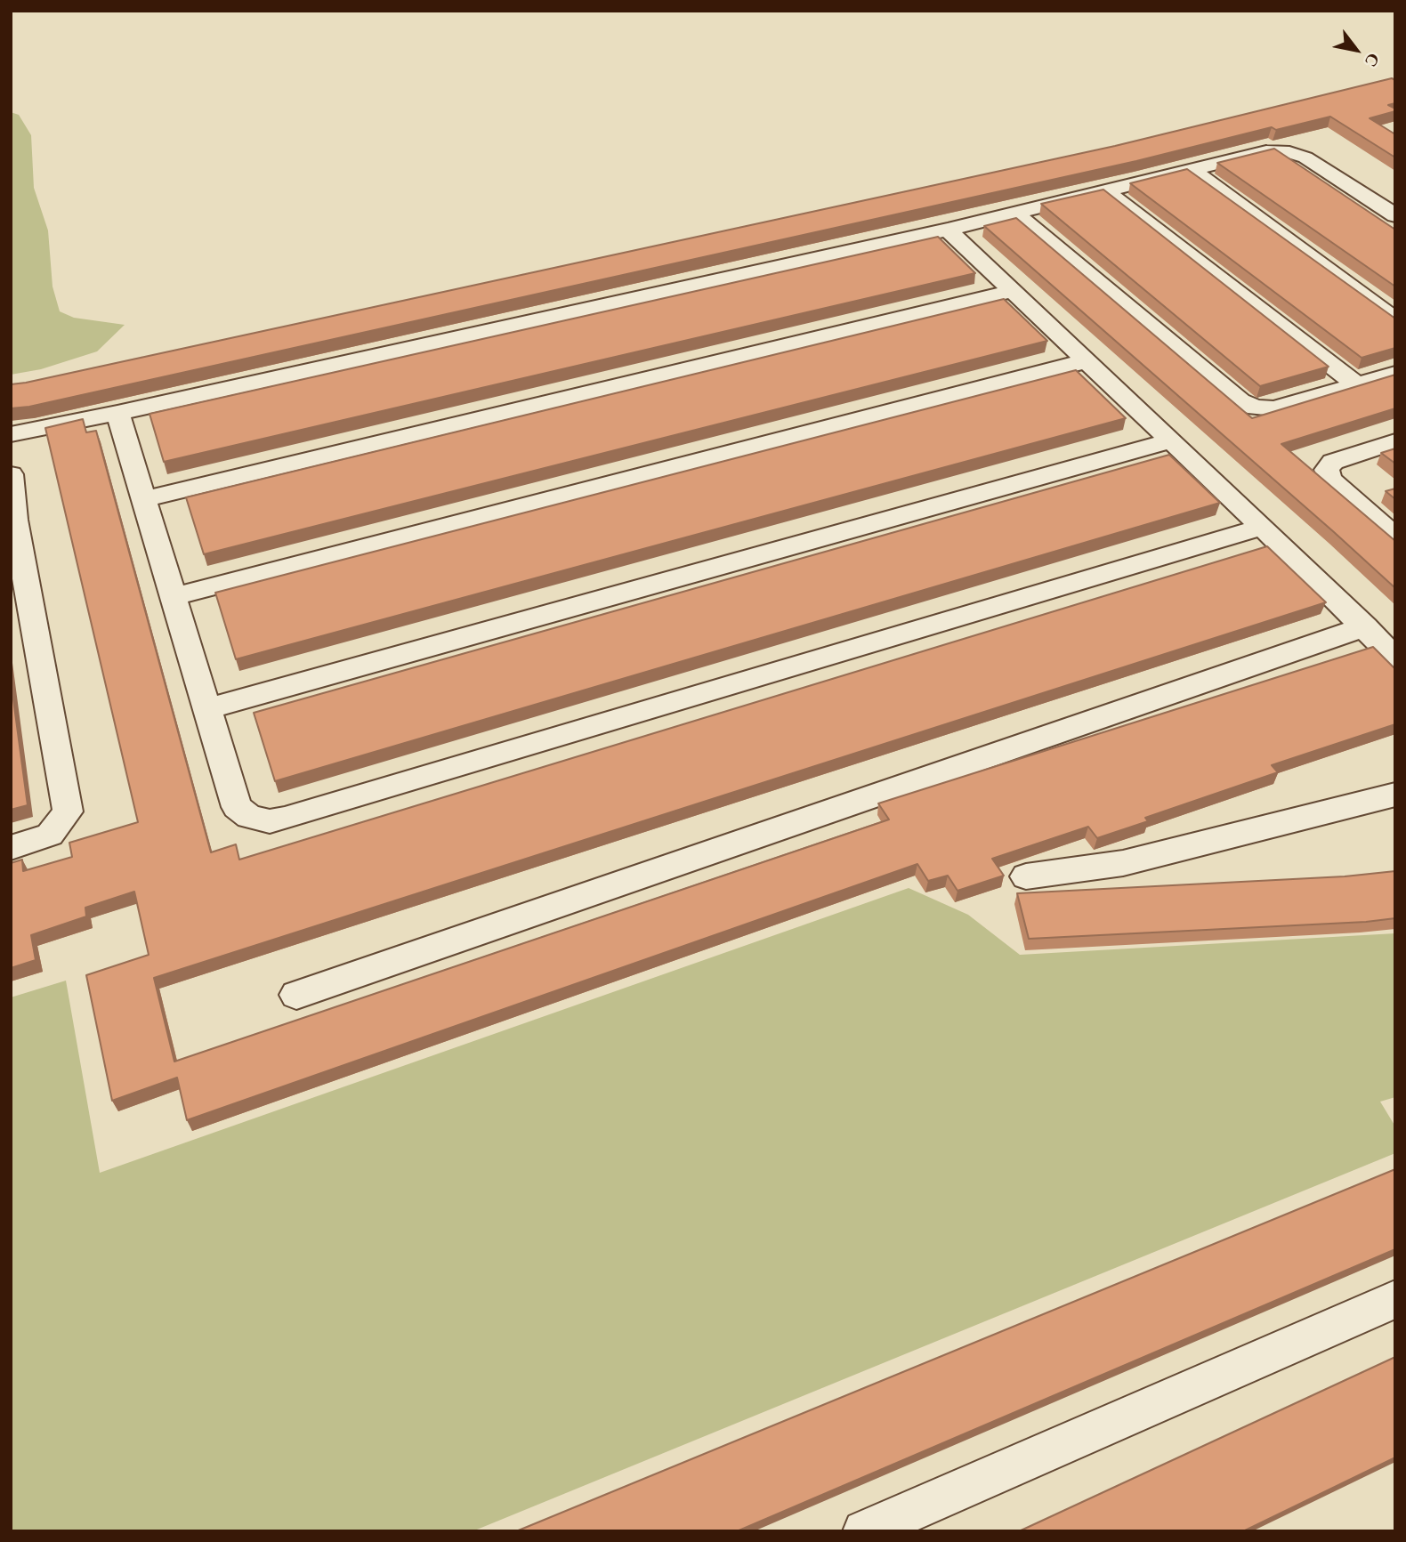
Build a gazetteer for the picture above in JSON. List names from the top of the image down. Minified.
{"north":"bottom right"}
